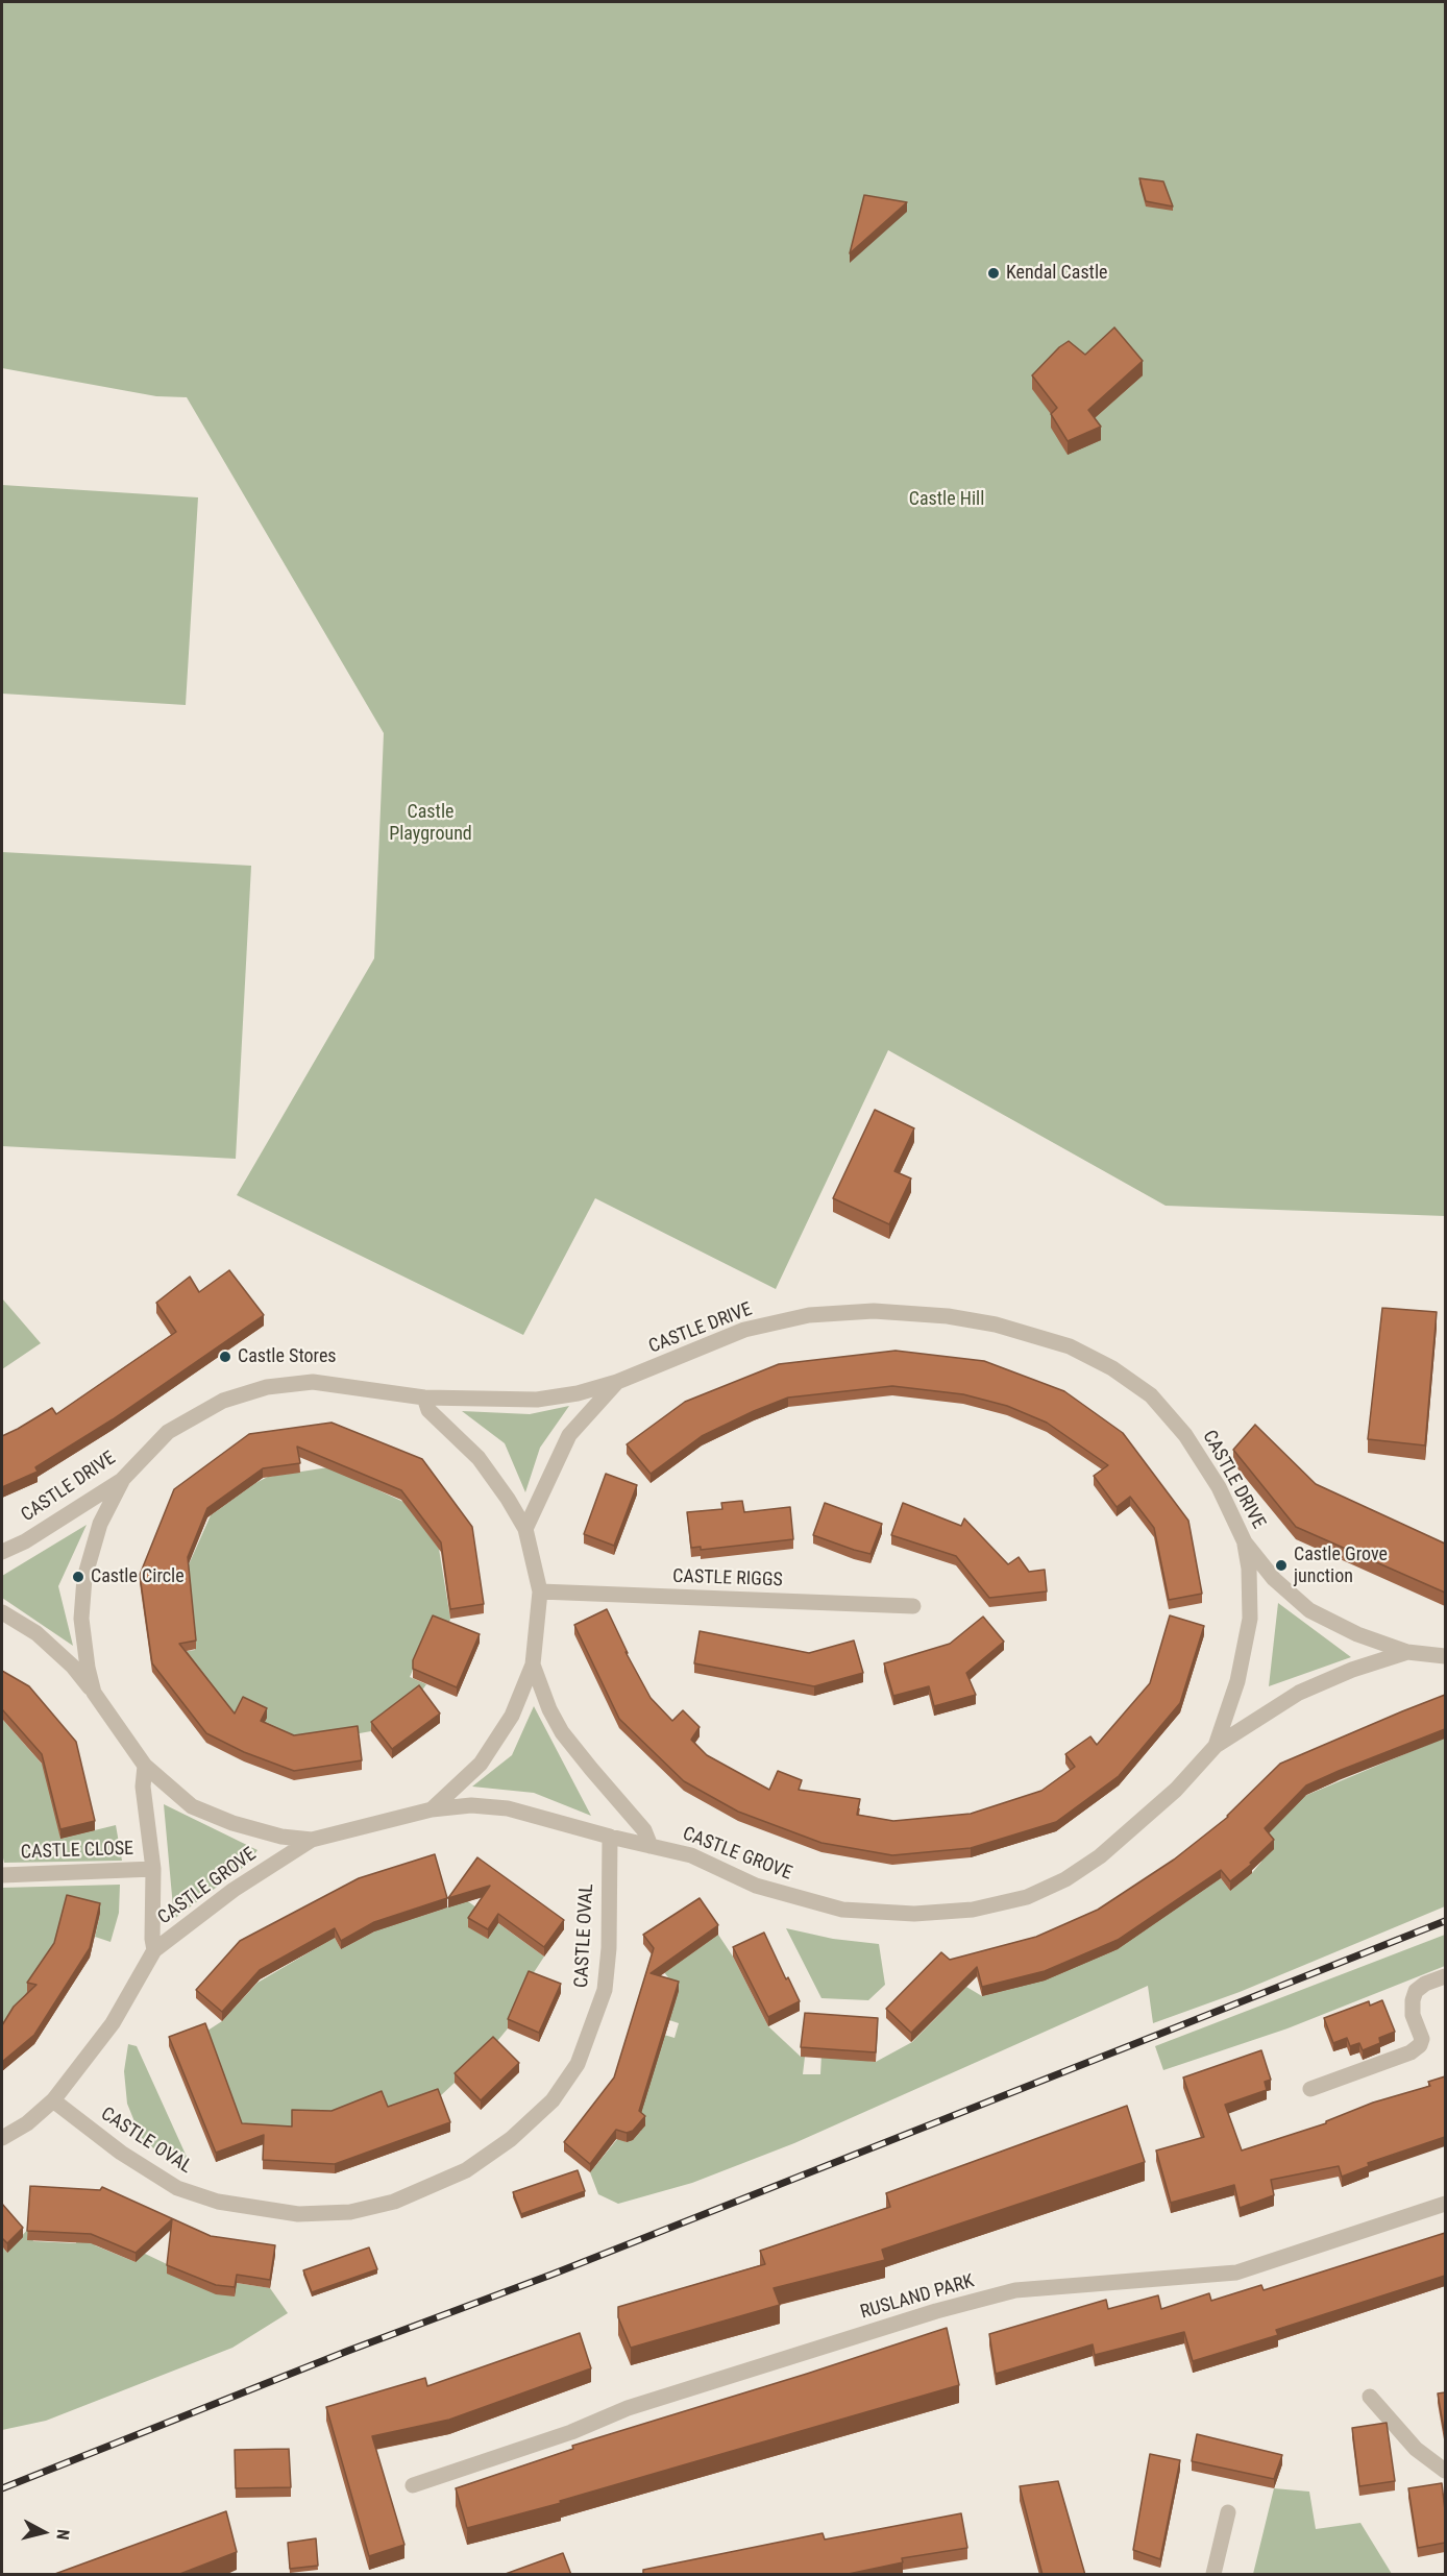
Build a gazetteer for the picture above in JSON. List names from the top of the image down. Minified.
{"streets":{"street":["CASTLE DRIVE","CASTLE RIGGS","CASTLE CLOSE","CASTLE GROVE","CASTLE OVAL","RUSLAND PARK"]},"crossings":[["CASTLE DRIVE","CASTLE GROVE"],["CASTLE CLOSE","CASTLE GROVE"],["CASTLE GROVE","CASTLE OVAL"]],"parks":["Castle Hill","Castle Playground"],"places":["Kendal Castle","Castle Stores","Castle Grove junction","Castle Circle"],"north":"right"}
